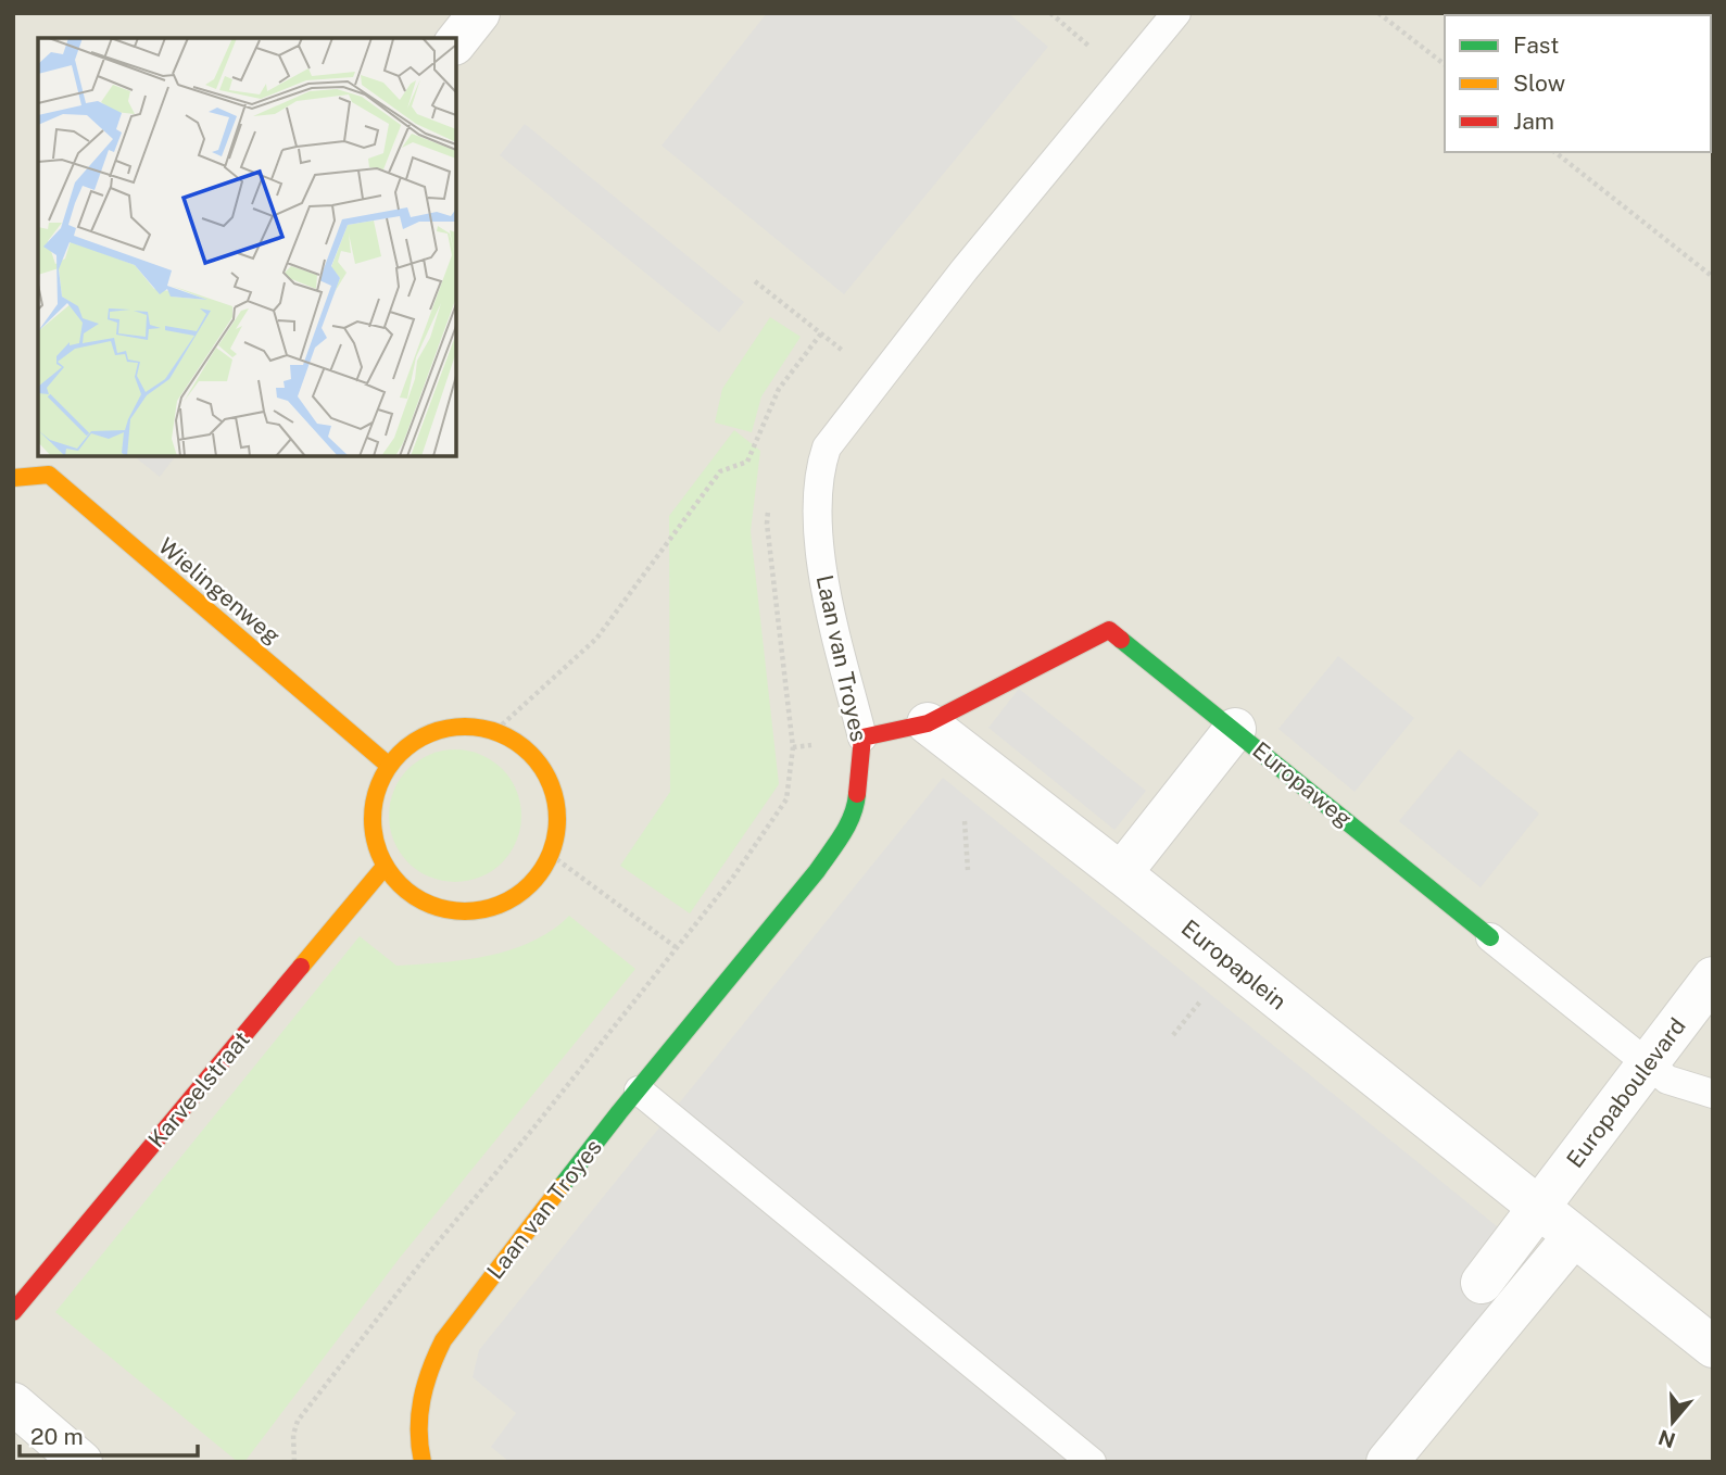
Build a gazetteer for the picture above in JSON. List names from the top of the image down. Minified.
{"streets":{"street":["Wielingenweg","Laan van Troyes","Europaweg","Europaplein","Karveelstraat","Europaboulevard"]},"crossings":[["Wielingenweg","Karveelstraat"],["Laan van Troyes","Europaweg"],["Europaweg","Europaplein"],["Europaweg","Europaboulevard"],["Europaplein","Europaboulevard"]],"legend":["Fast","Slow","Jam"],"scale_bar":"20 m","north":"bottom"}
